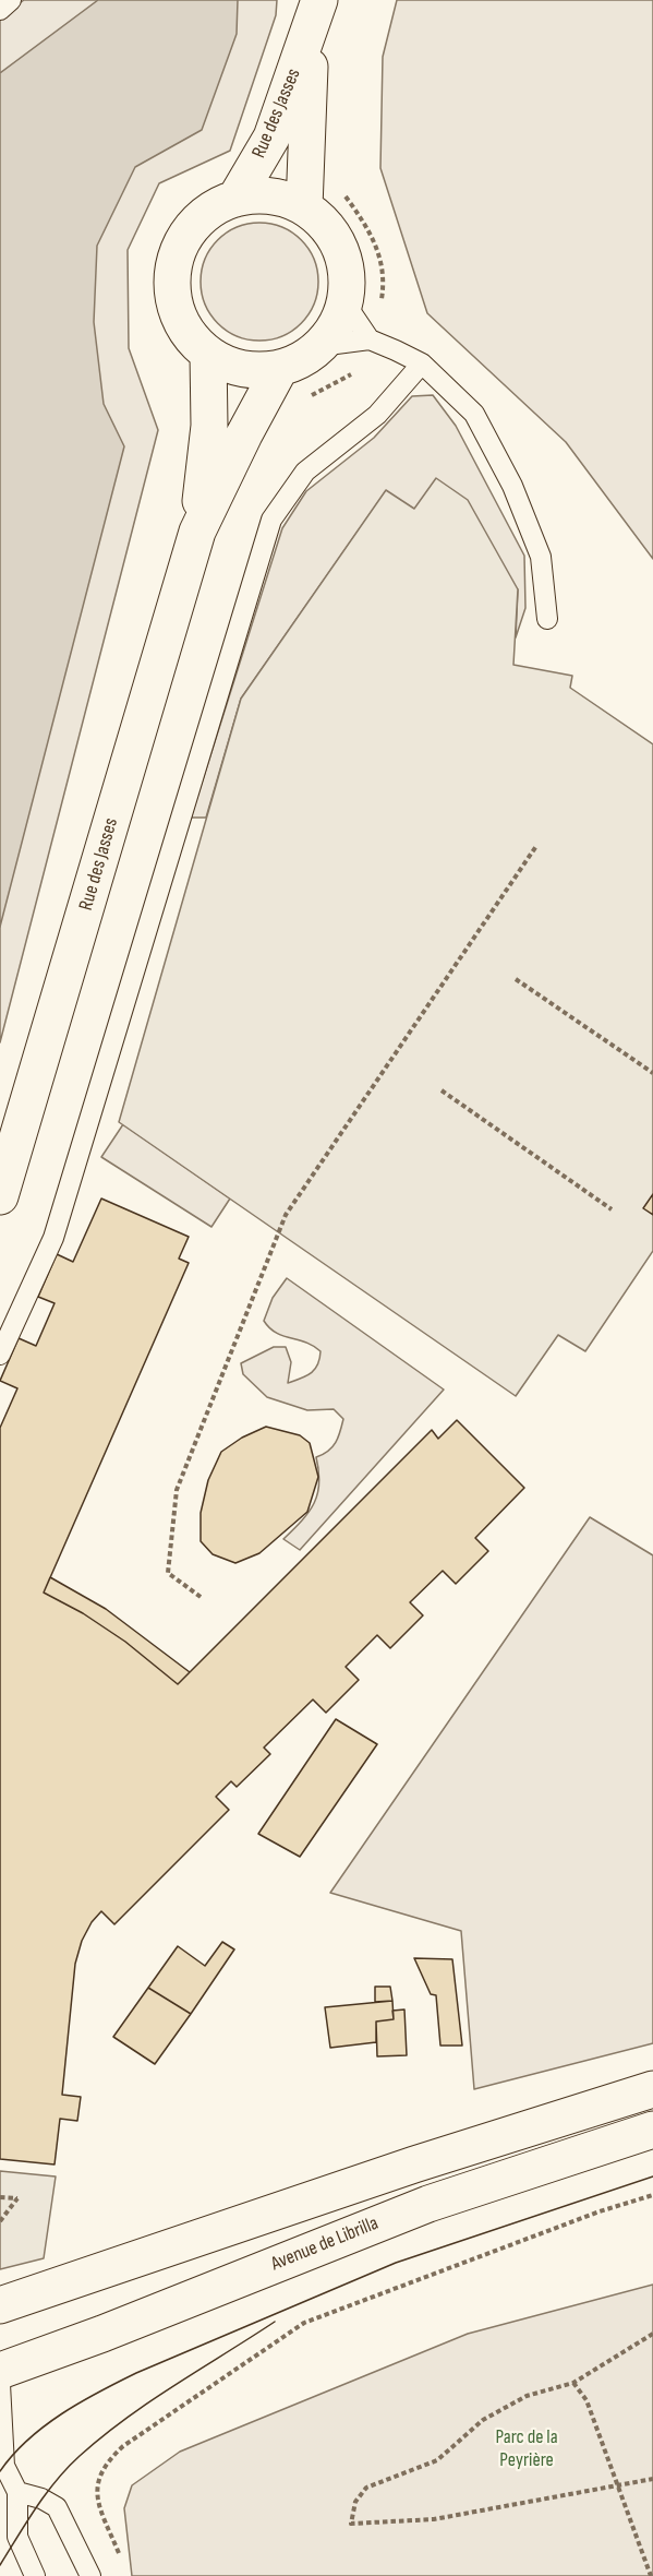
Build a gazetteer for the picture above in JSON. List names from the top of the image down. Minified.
{"streets":{"street":["Rue des Jasses","Avenue de Librilla"]},"parks":["Parc de la Peyrière"]}
